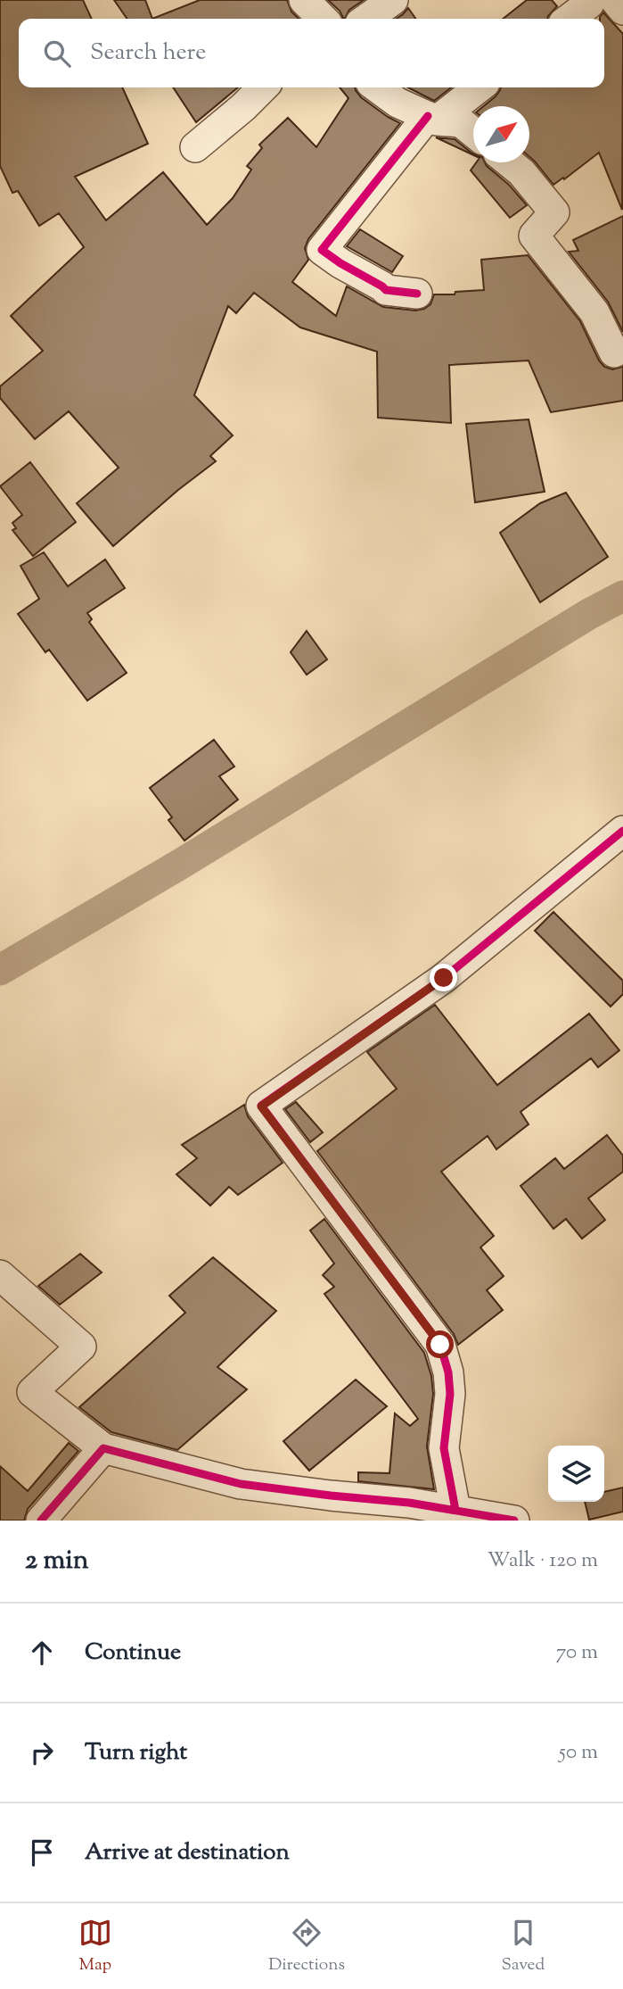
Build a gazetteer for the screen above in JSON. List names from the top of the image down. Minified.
{"north":"top right","page":{"search":"Search here","heading":["2 min","Walk · 120 m"],"list":[["Continue","70 m"],["Turn right","50 m"],"Arrive at destination"],"nav":["Map","Directions","Saved"]}}
